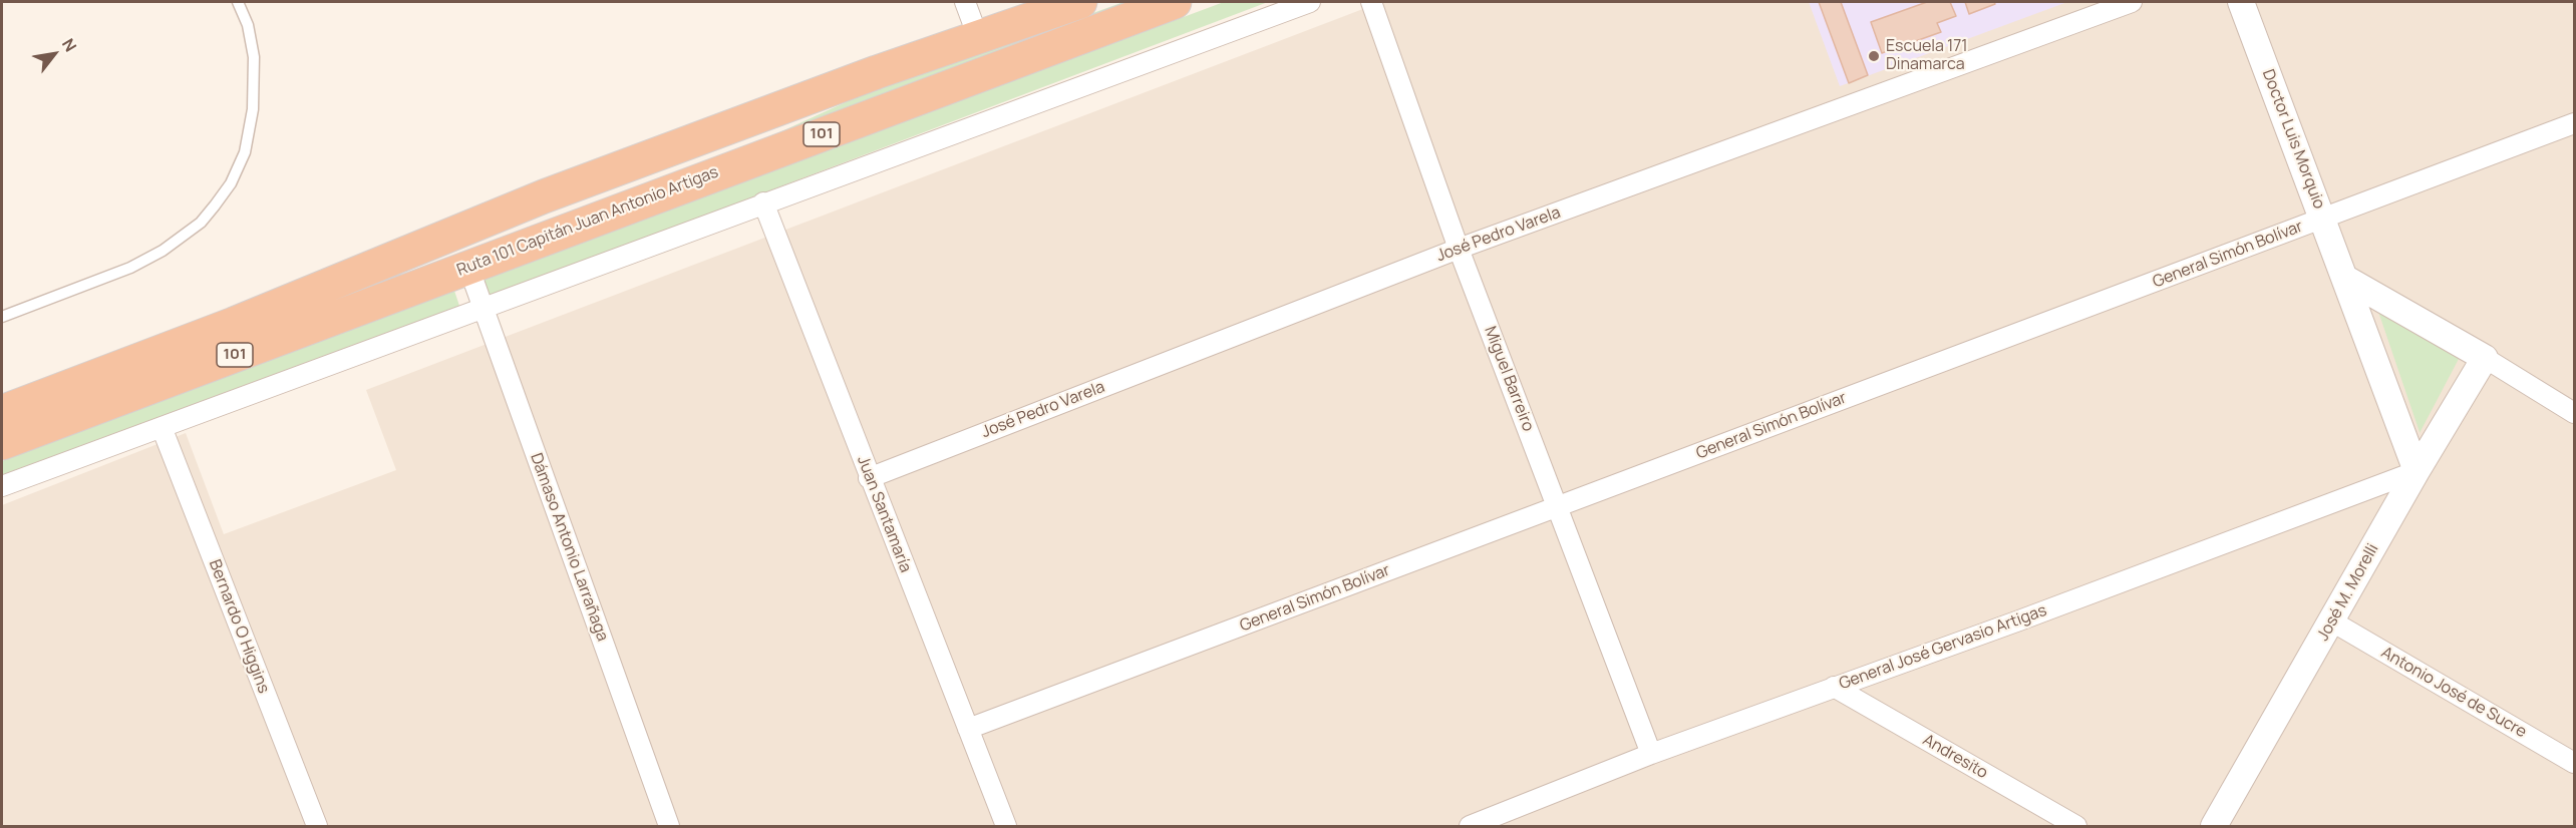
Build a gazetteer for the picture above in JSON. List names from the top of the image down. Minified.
{"streets":{"highway":["101","Ruta 101 Capitán Juan Antonio Artigas"],"street":["Doctor Luis Morquio","José Pedro Varela","General Simón Bolívar","Miguel Barreiro","Juan Santamaría","Dámaso Antonio Larrañaga","José M. Morelli","Bernardo O Higgins","General José Gervasio Artigas","Antonio José de Sucre","Andresito"]},"crossings":[["Doctor Luis Morquio","General Simón Bolívar"],["Doctor Luis Morquio","José M. Morelli"],["Doctor Luis Morquio","General José Gervasio Artigas"],["Ruta 101 Capitán Juan Antonio Artigas","Dámaso Antonio Larrañaga"],["José Pedro Varela","Miguel Barreiro"],["José Pedro Varela","Juan Santamaría"],["General Simón Bolívar","Miguel Barreiro"],["General Simón Bolívar","Juan Santamaría"],["Miguel Barreiro","General José Gervasio Artigas"],["José M. Morelli","General José Gervasio Artigas"],["José M. Morelli","Antonio José de Sucre"],["General José Gervasio Artigas","Andresito"]],"places":["Escuela 171 Dinamarca"],"north":"top right"}
